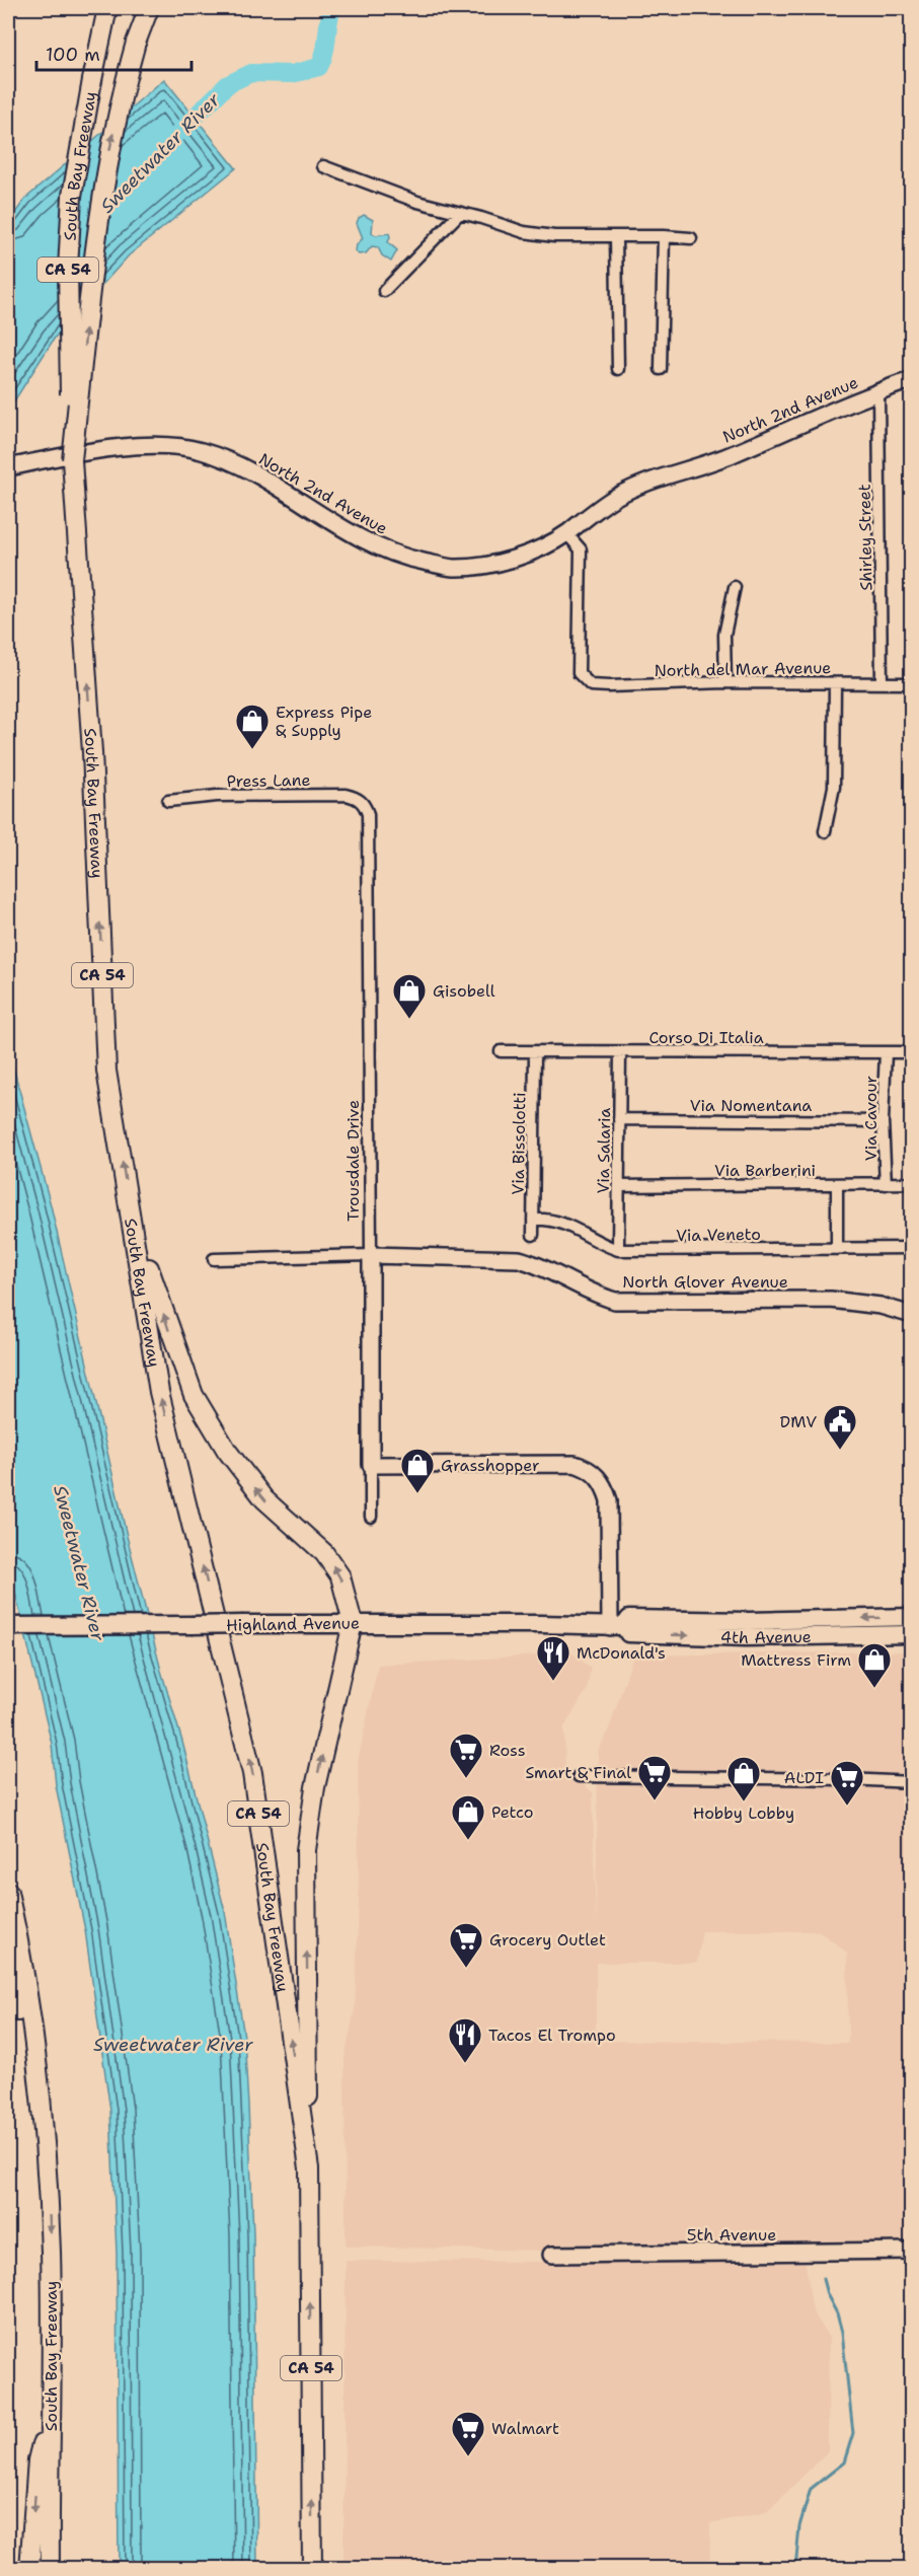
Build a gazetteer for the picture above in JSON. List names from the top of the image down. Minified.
{"streets":{"highway":["South Bay Freeway","CA 54"],"main road":["Highland Avenue","4th Avenue"],"street":["North 2nd Avenue","Shirley Street","North del Mar Avenue","Press Lane","Corso Di Italia","Via Nomentana","Via Cavour","Via Bissolotti","Via Salaria","Trousdale Drive","Via Barberini","Via Veneto","North Glover Avenue","5th Avenue"]},"crossings":[["North 2nd Avenue","Shirley Street"],["North 2nd Avenue","North del Mar Avenue"],["Shirley Street","North del Mar Avenue"],["Press Lane","Trousdale Drive"],["Corso Di Italia","Via Cavour"],["Corso Di Italia","Via Bissolotti"],["Corso Di Italia","Via Salaria"],["Via Nomentana","Via Cavour"],["Via Nomentana","Via Salaria"],["Via Cavour","Via Barberini"],["Via Bissolotti","Via Veneto"],["Via Salaria","Via Barberini"],["Via Salaria","Via Veneto"],["Trousdale Drive","North Glover Avenue"],["Highland Avenue","4th Avenue"]],"water":["Sweetwater River"],"places":{"shop":["Express Pipe & Supply","Gisobell","Grasshopper","Mattress Firm","Hobby Lobby","Petco"],"public building":["DMV"],"restaurant":["McDonald's","Tacos El Trompo"],"supermarket":["Ross","Smart & Final","ALDI","Grocery Outlet","Walmart"]},"scale_bar":"100 m"}
